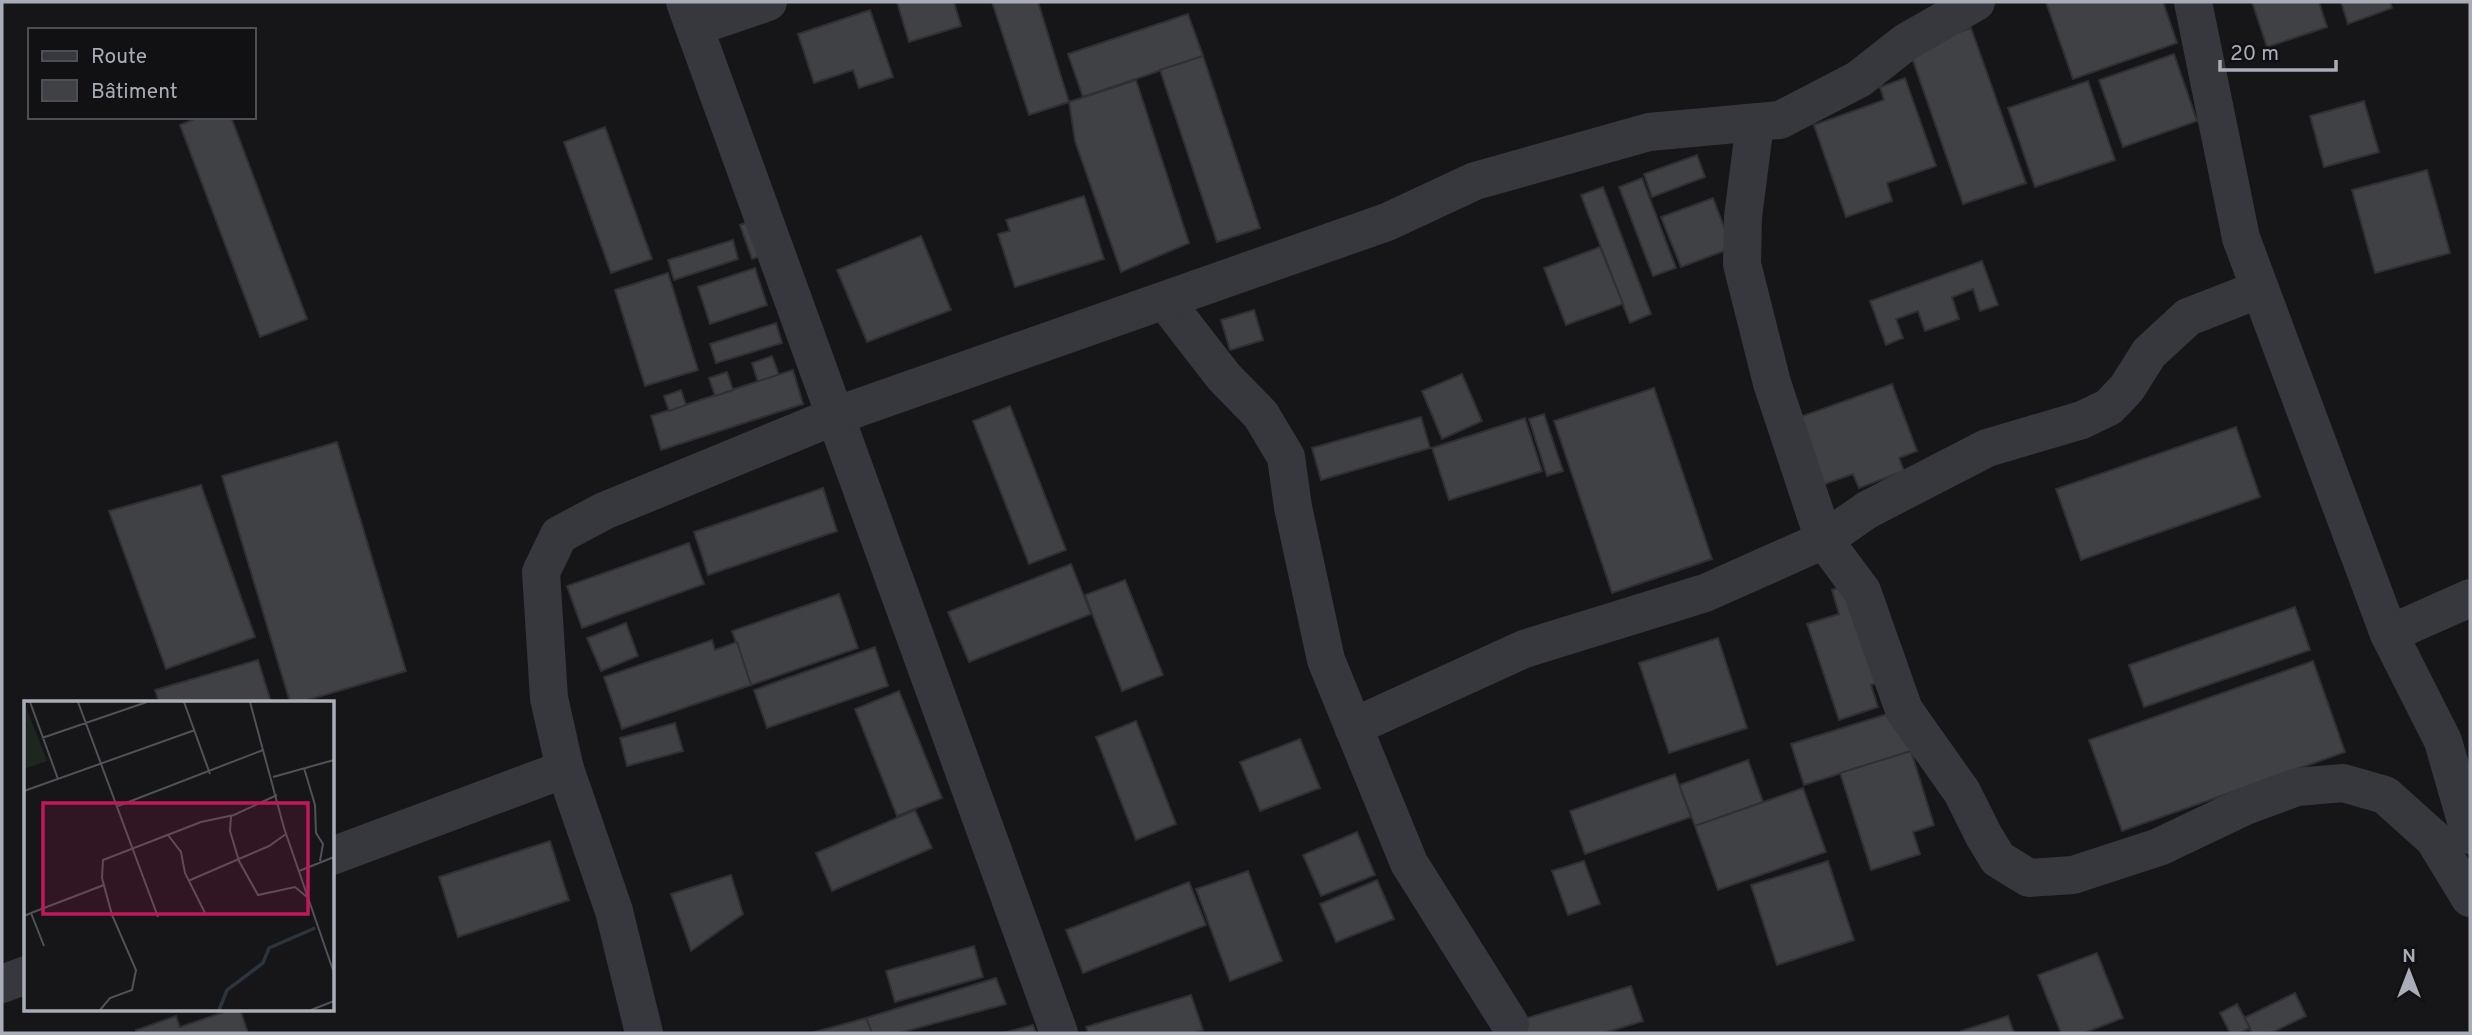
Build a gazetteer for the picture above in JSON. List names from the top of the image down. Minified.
{"legend":["Route","Bâtiment"],"scale_bar":"20 m","north":"top"}
